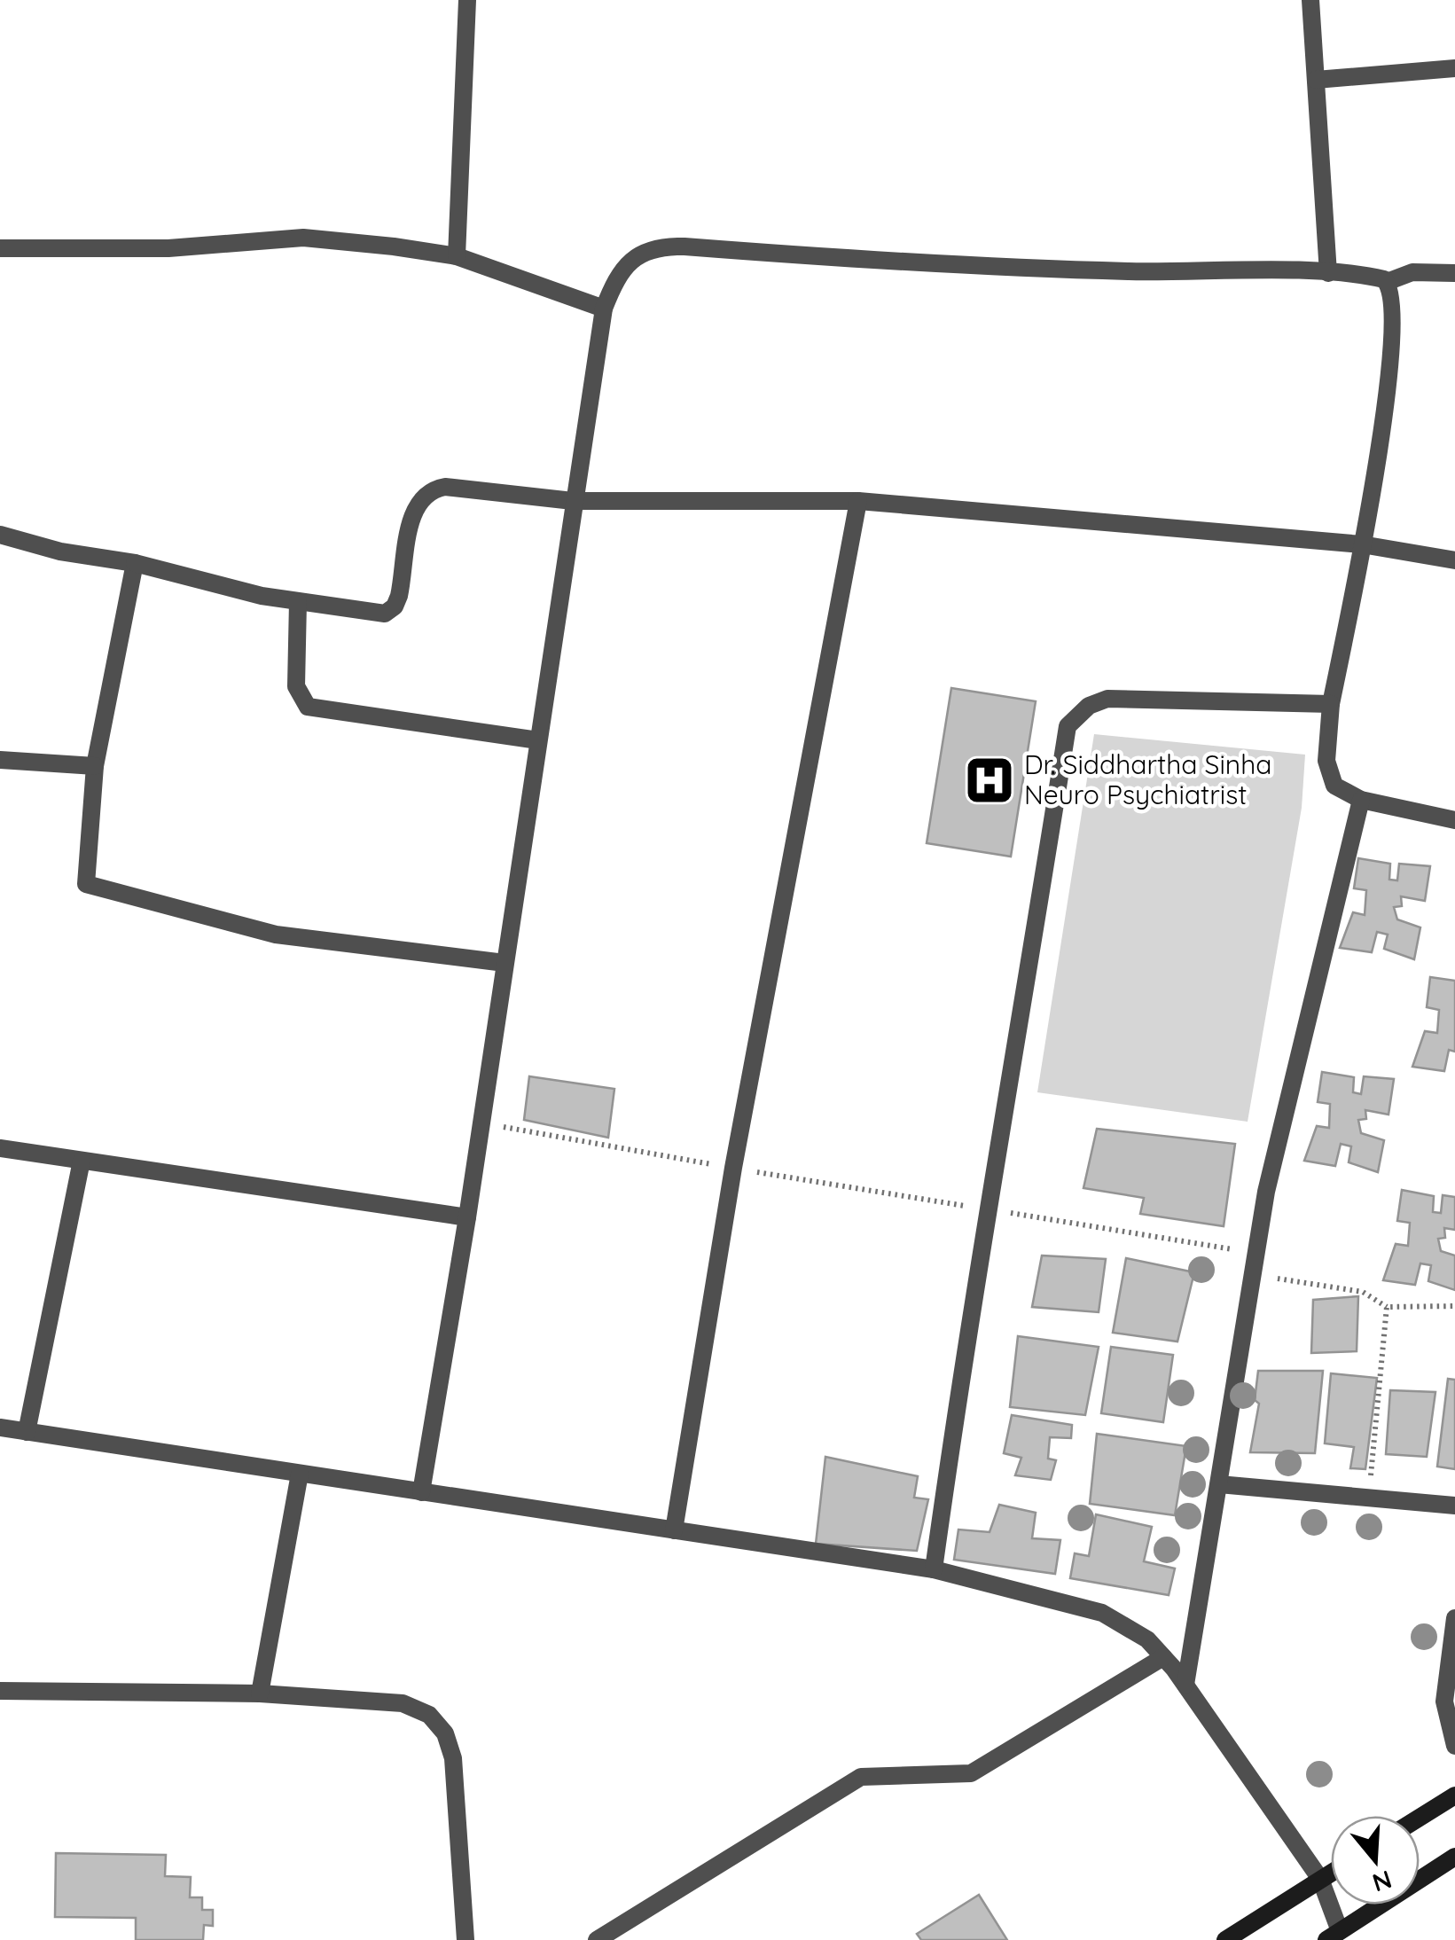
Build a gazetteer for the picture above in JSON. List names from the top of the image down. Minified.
{"places":{"hospital":["Dr. Siddhartha Sinha Neuro Psychiatrist"]},"north":"bottom"}
